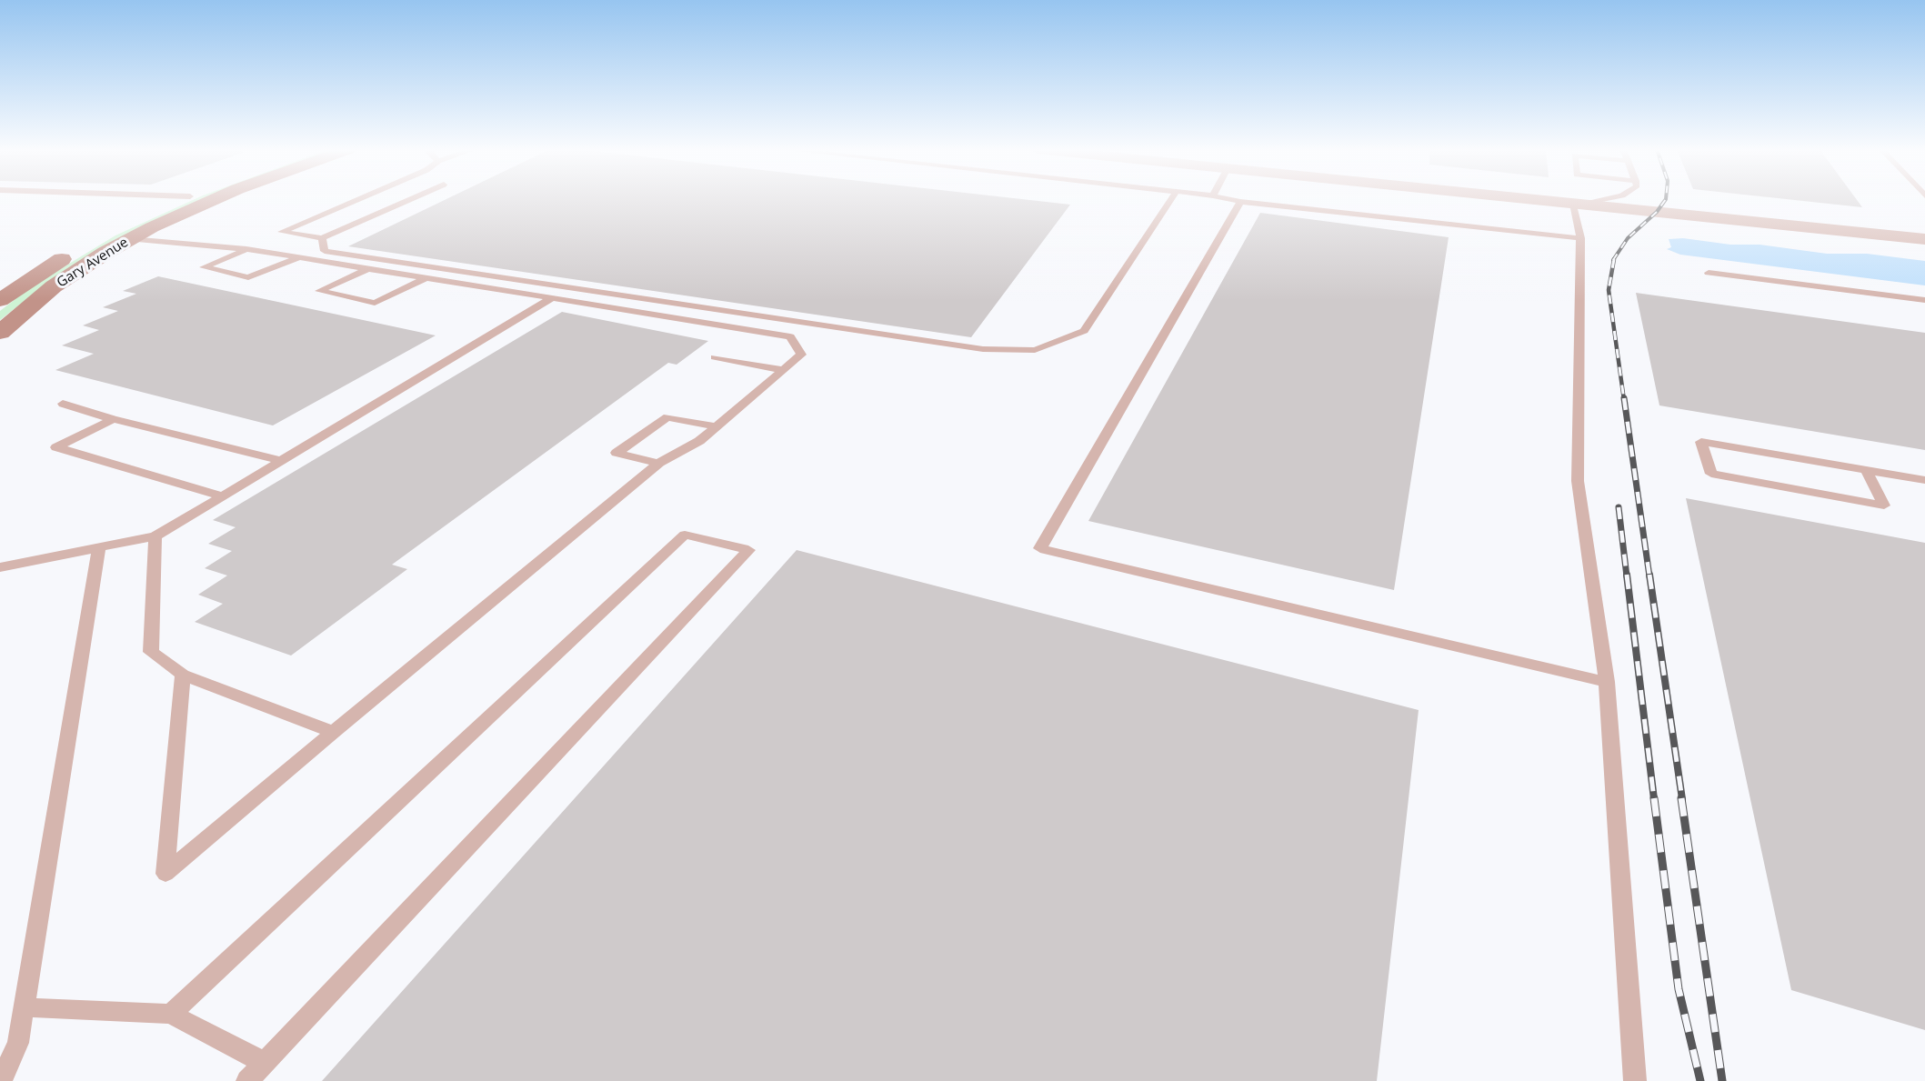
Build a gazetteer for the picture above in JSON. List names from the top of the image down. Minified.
{"streets":{"main road":["Gary Avenue"]}}
